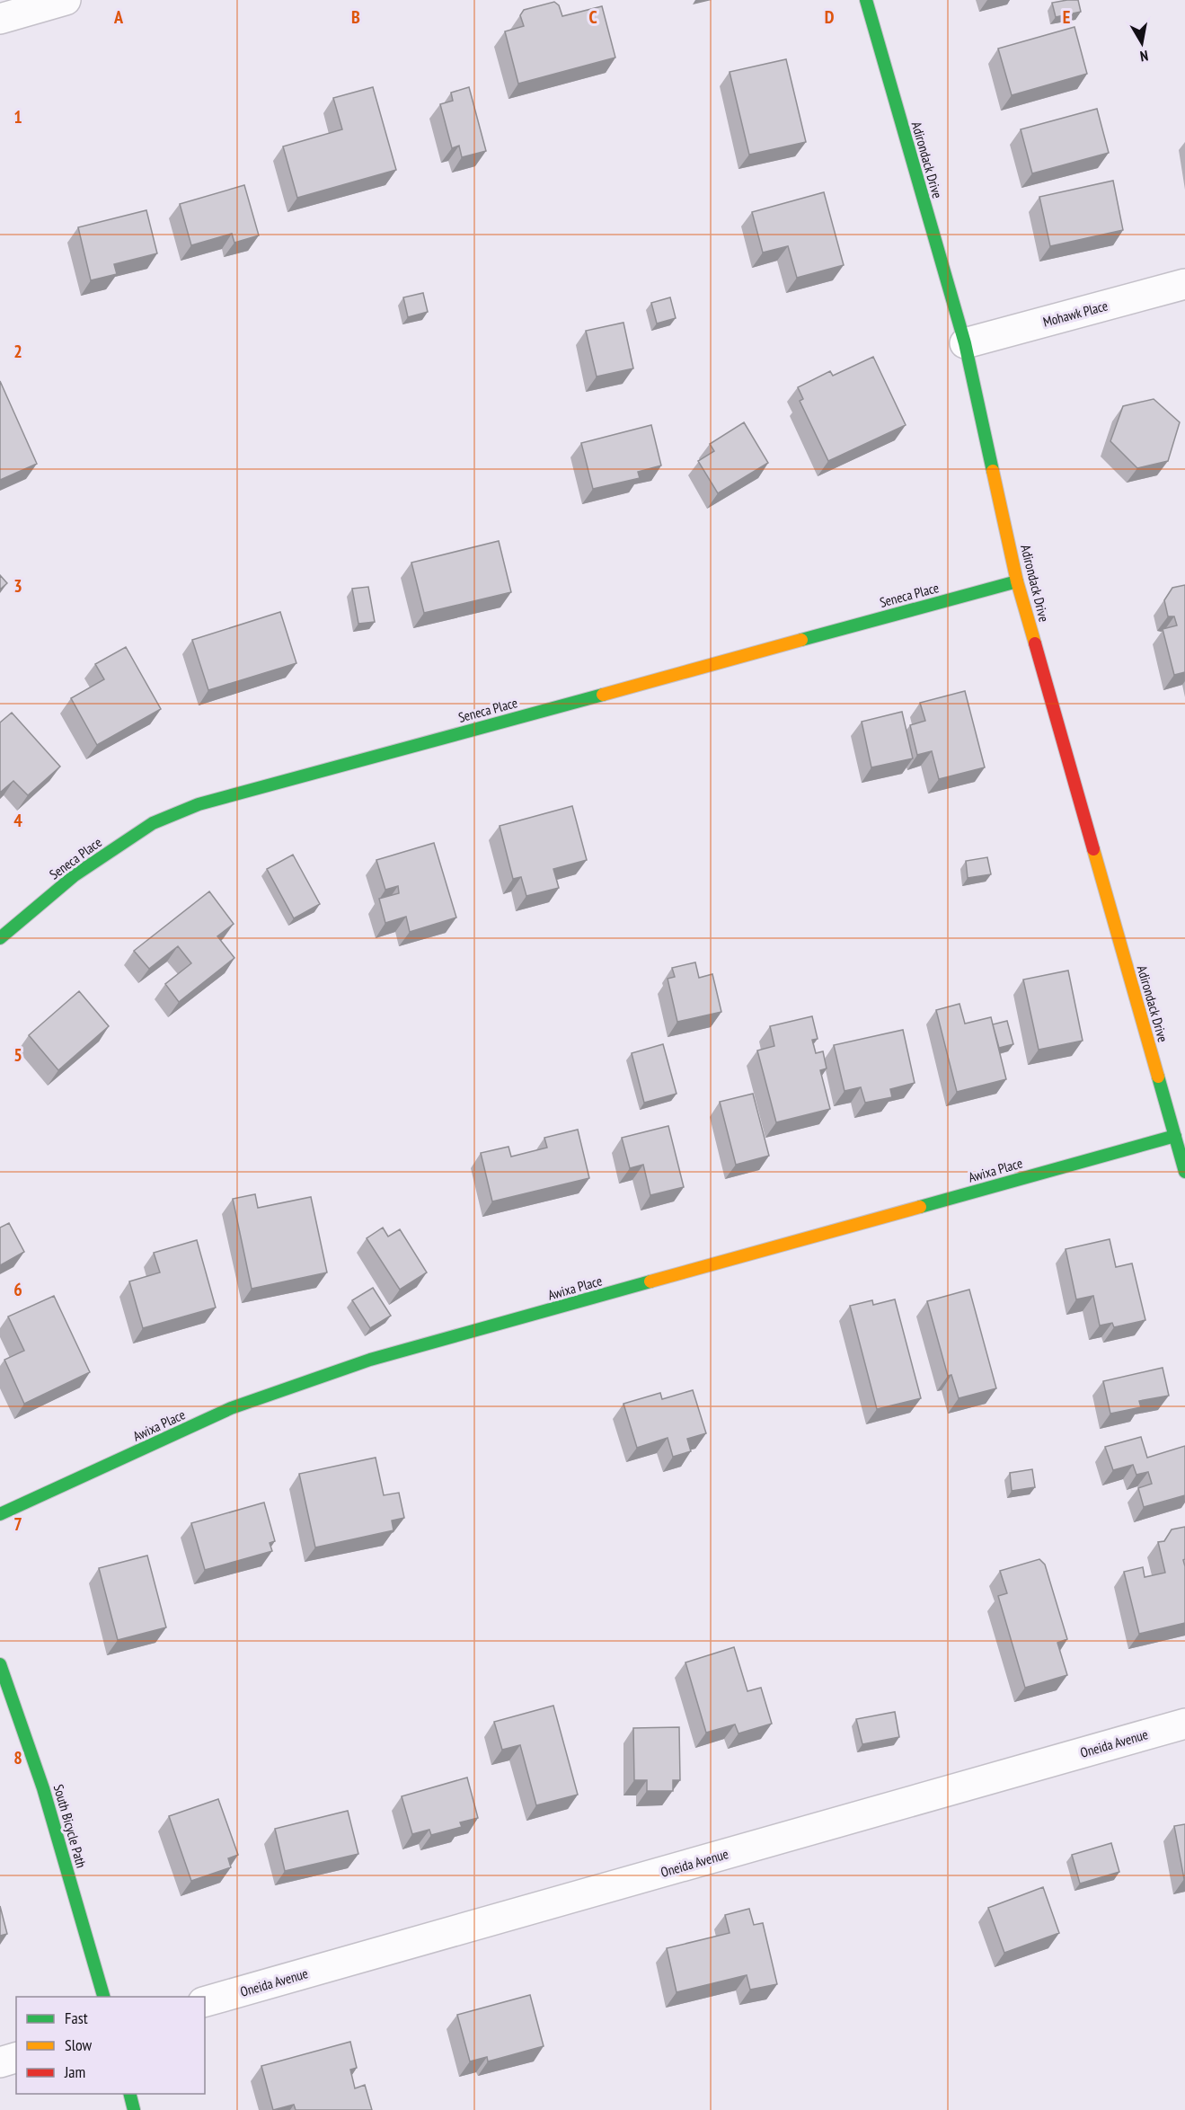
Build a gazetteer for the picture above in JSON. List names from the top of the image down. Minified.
{"streets":{"street":["Adirondack Drive","Mohawk Place","Seneca Place","Awixa Place","Oneida Avenue","South Bicycle Path"]},"crossings":[["Adirondack Drive","Mohawk Place"],["Adirondack Drive","Seneca Place"],["Adirondack Drive","Awixa Place"]],"legend":["Fast","Slow","Jam"],"north":"bottom","grid":{"columns":["A","B","C","D","E"],"rows":["1","2","3","4","5","6","7","8"]}}
